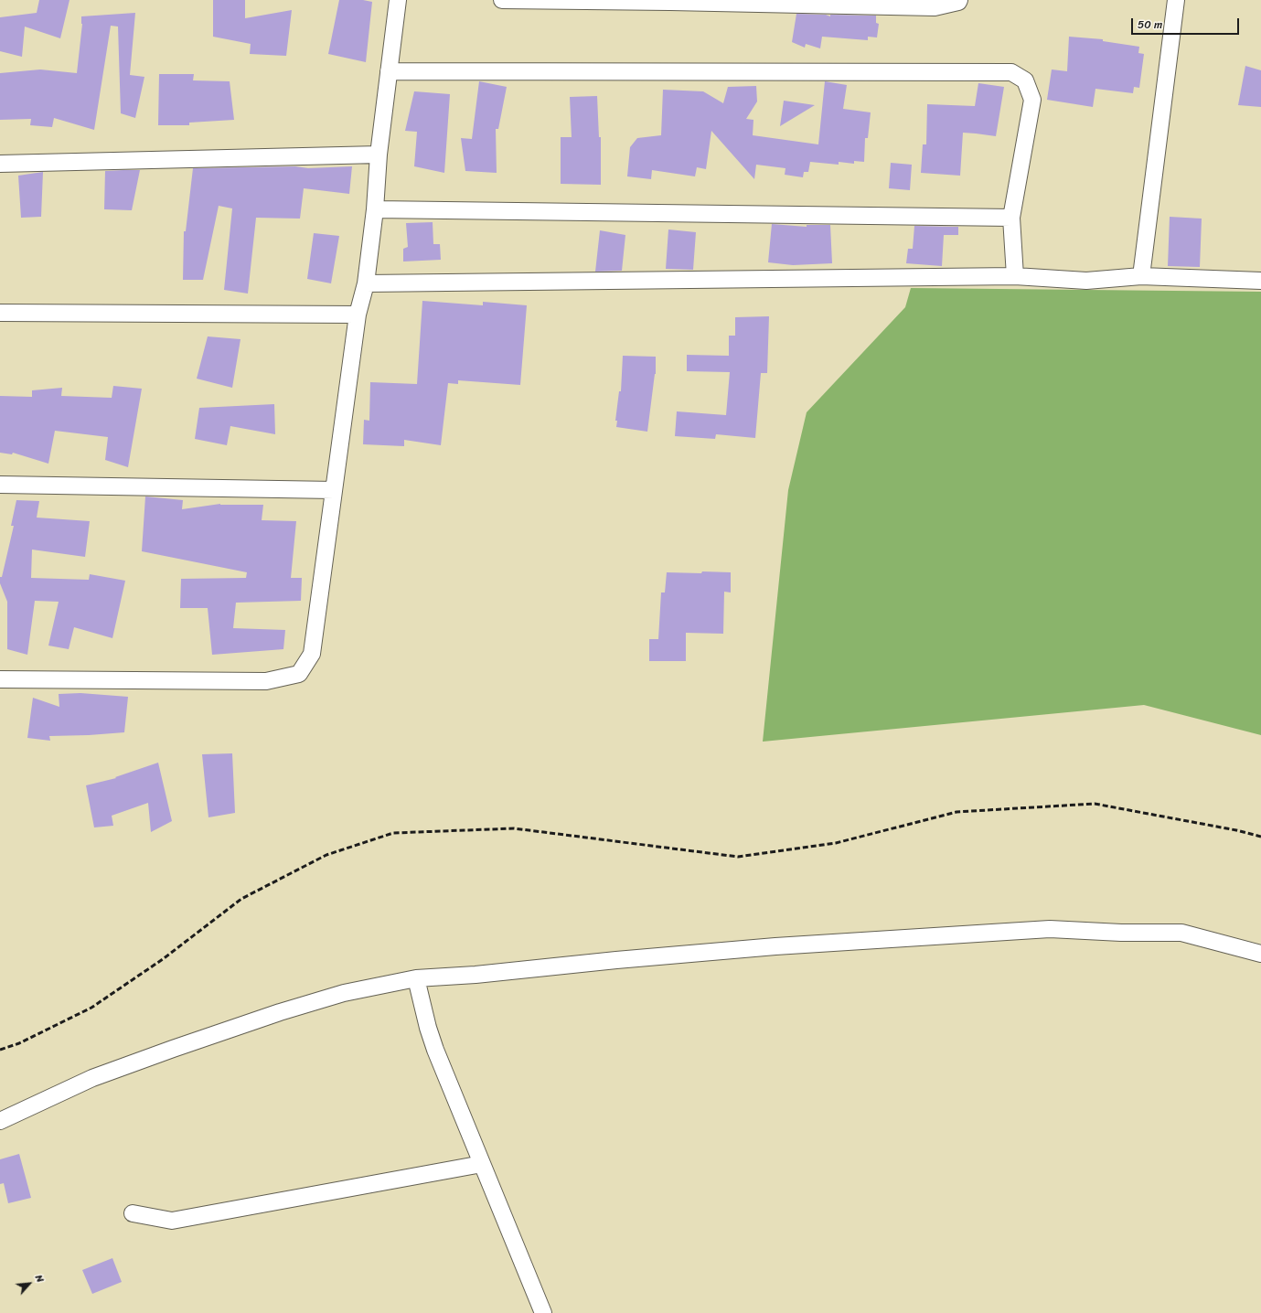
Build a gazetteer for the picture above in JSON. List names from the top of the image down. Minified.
{"scale_bar":"50 m","north":"top right"}
